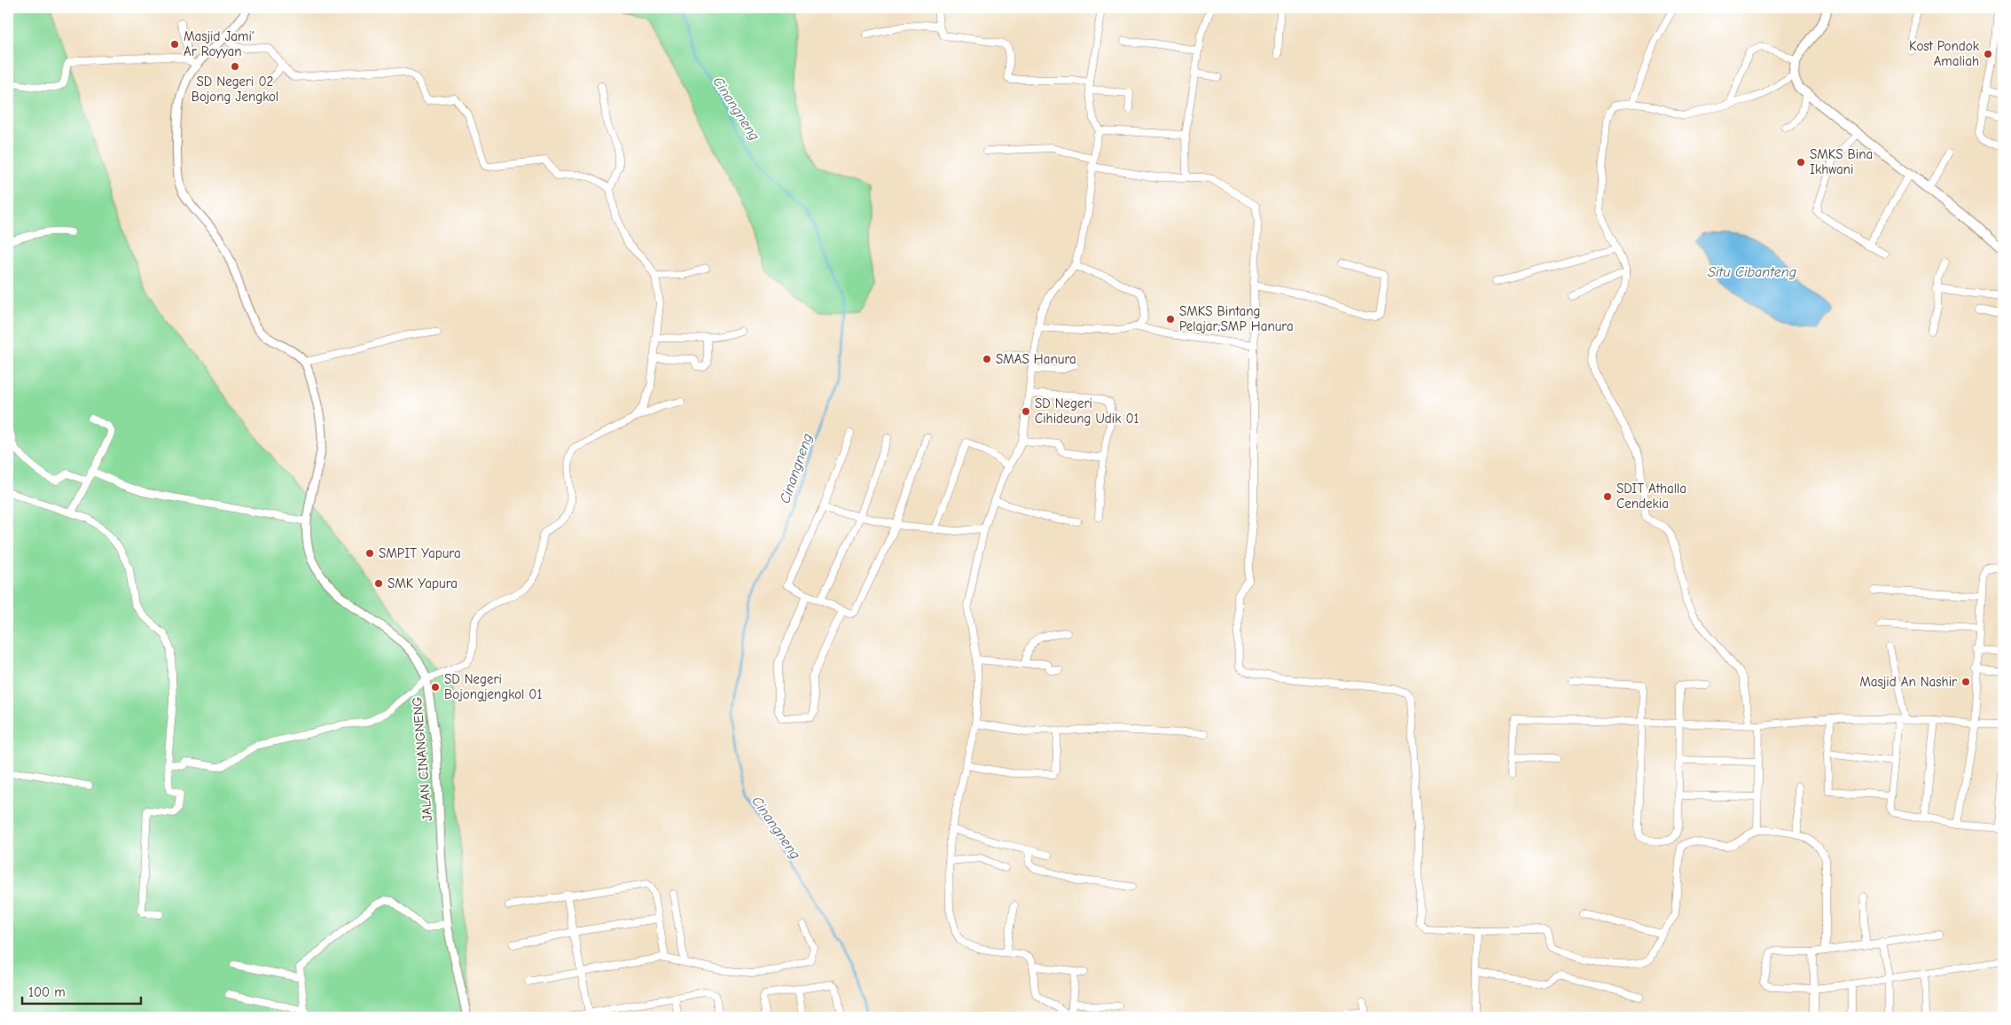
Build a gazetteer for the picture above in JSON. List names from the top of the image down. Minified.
{"streets":{"street":["JALAN CINANGNENG"]},"water":["Cinangneng","Situ Cibanteng"],"places":["Masjid Jami' Ar Royyan","Kost Pondok Amaliah","SD Negeri 02 Bojong Jengkol","SMKS Bina Ikhwani","SMKS Bintang Pelajar;SMP Hanura","SMAS Hanura","SD Negeri Cihideung Udik 01","SDIT Athalla Cendekia","SMPIT Yapura","SMK Yapura","Masjid An Nashir","SD Negeri Bojongjengkol 01"],"scale_bar":"100 m"}
